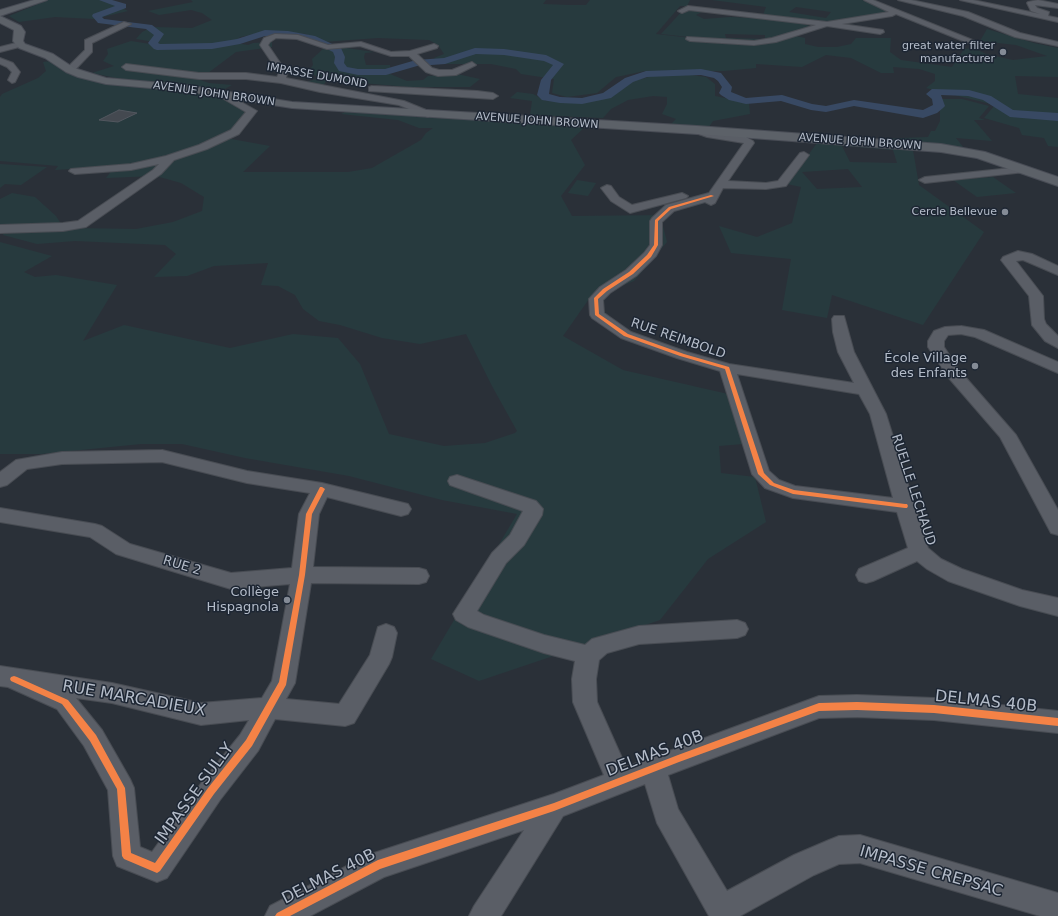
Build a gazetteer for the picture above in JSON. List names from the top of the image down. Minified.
{"streets":{"main road":["AVENUE JOHN BROWN"],"street":["IMPASSE DUMOND","RUE REIMBOLD","RUELLE LECHAUD","RUE 2","RUE MARCADIEUX","DELMAS 40B","IMPASSE SULLY","IMPASSE CREPSAC"]},"crossings":[["IMPASSE DUMOND","AVENUE JOHN BROWN"],["RUE REIMBOLD","RUELLE LECHAUD"],["RUE 2","IMPASSE SULLY"],["RUE MARCADIEUX","IMPASSE SULLY"]],"places":["great water filter manufacturer","Cercle Bellevue","École Village des Enfants","Collège Hispagnola"]}
